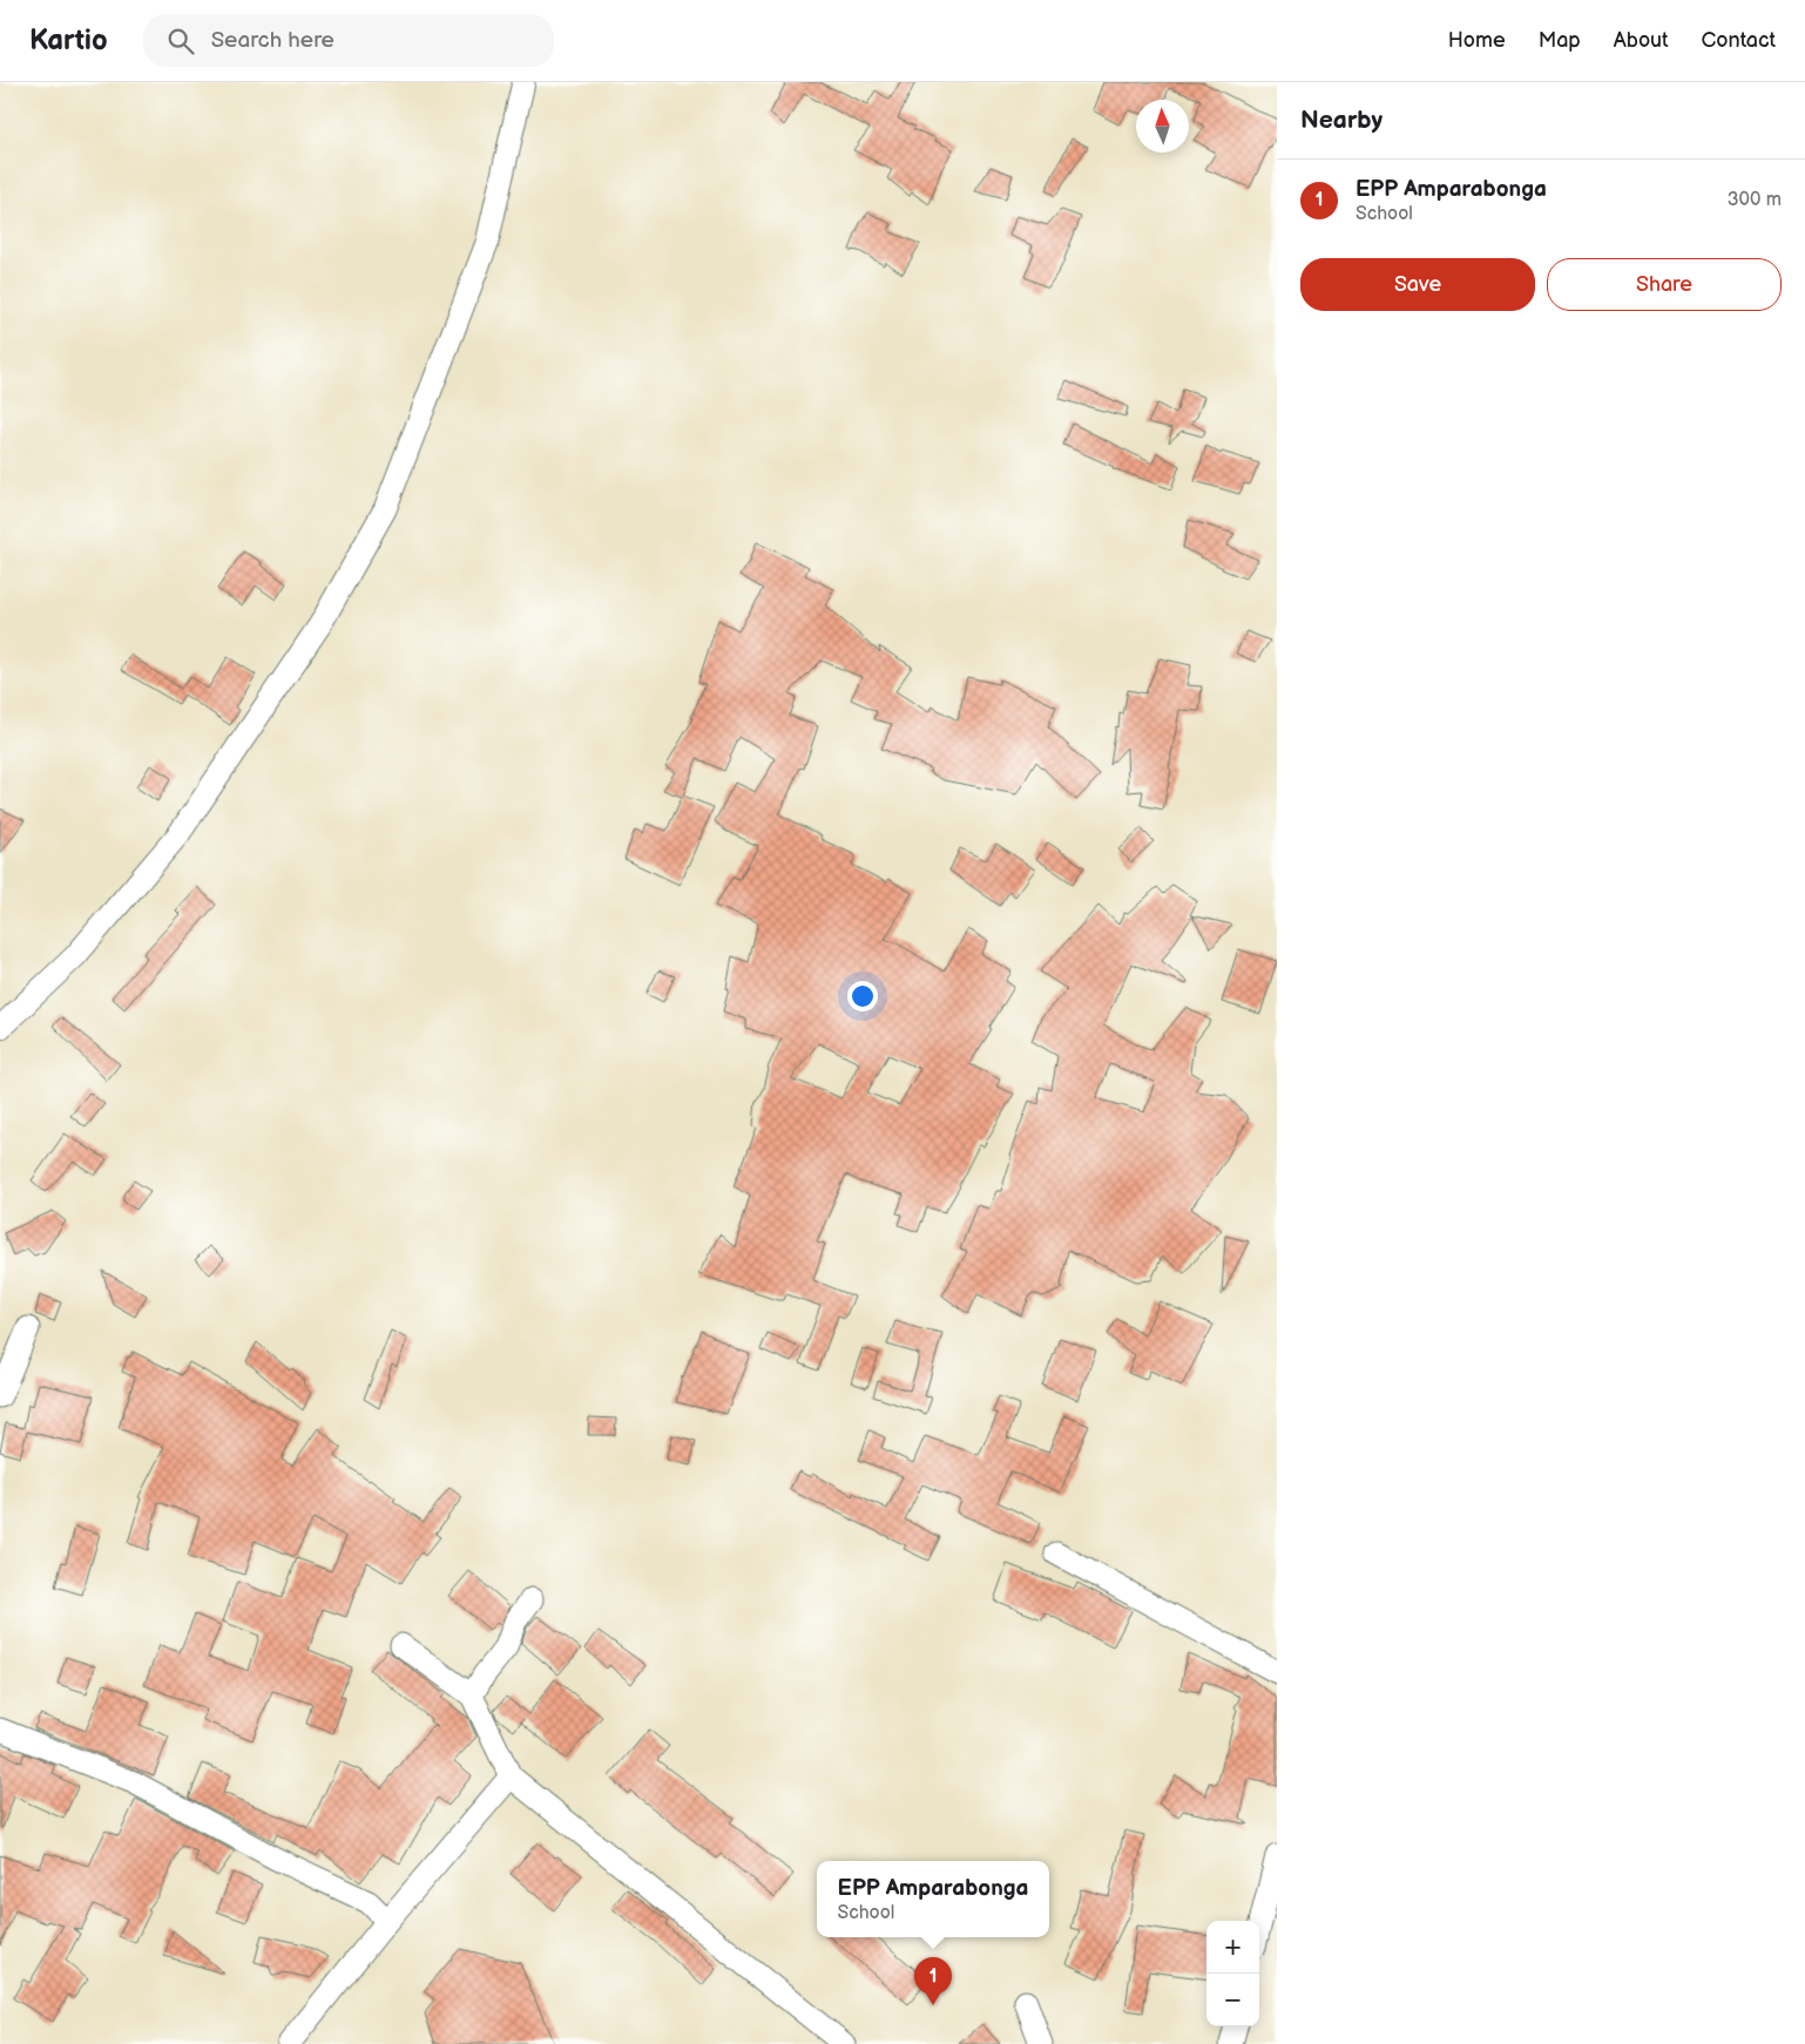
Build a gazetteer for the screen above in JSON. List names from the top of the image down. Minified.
{"north":"top","page":{"header":"Kartio","search":"Search here","nav":["Home","Map","About","Contact"],"heading":"Nearby","list":[{"mark":"1","name":"EPP Amparabonga","note":"School","value":"300 m"}],"buttons":["Save","Share"],"popup":["EPP Amparabonga","School"],"map_buttons":["+","−"],"pins":"1"}}
